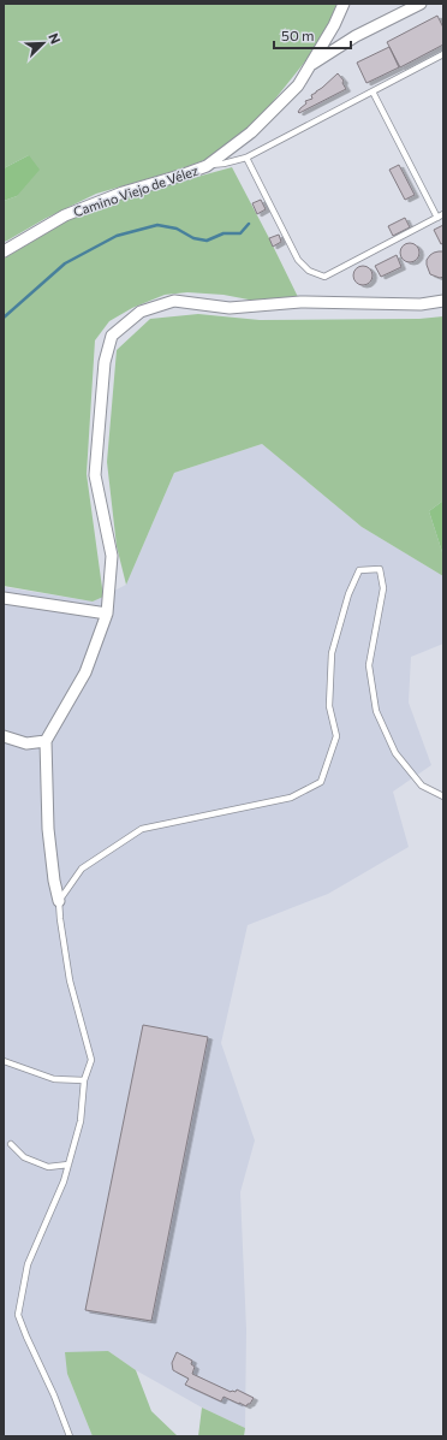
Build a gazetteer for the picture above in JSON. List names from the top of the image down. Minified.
{"streets":{"street":["Camino Viejo de Vélez"]},"scale_bar":"50 m","north":"top right"}
